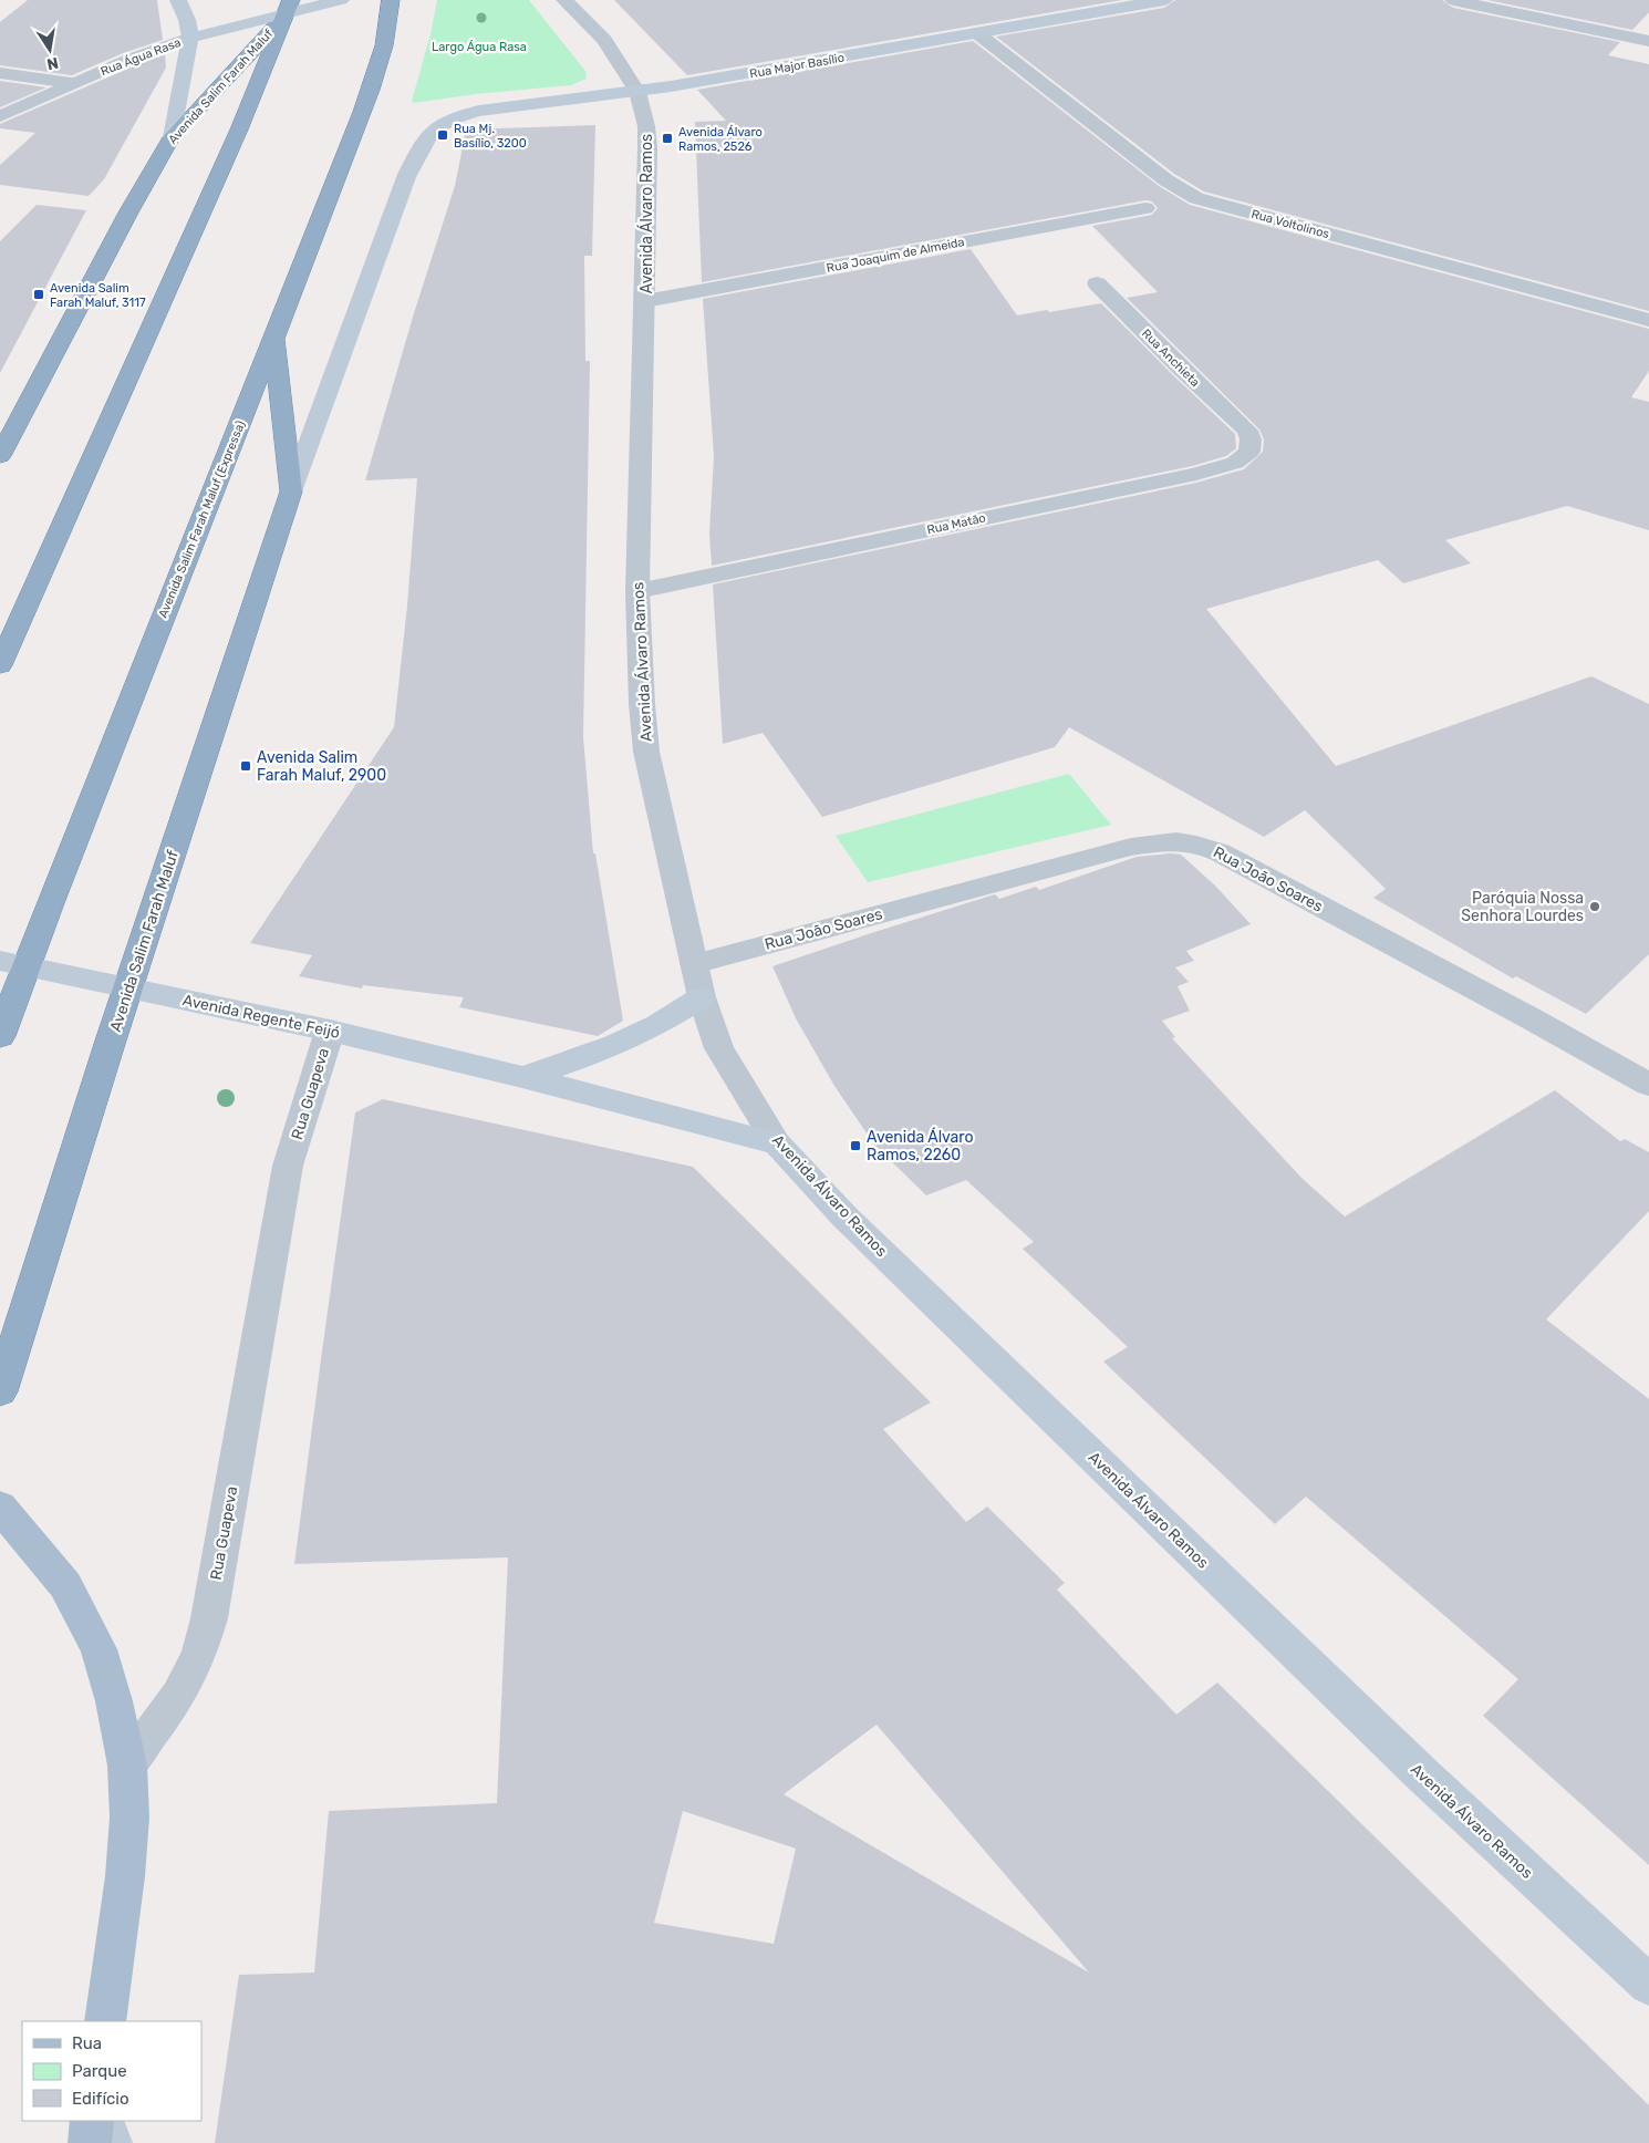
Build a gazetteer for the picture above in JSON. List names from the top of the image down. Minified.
{"streets":{"highway":["Avenida Salim Farah Maluf","Avenida Salim Farah Maluf (Expressa)"],"main road":["Rua Major Basílio","Avenida Álvaro Ramos","Avenida Regente Feijó"],"street":["Rua Água Rasa","Rua Voltolinos","Rua Joaquim de Almeida","Rua Anchieta","Rua Matão","Rua João Soares","Rua Guapeva"]},"crossings":[["Rua Major Basílio","Avenida Salim Farah Maluf"],["Rua Major Basílio","Avenida Álvaro Ramos"],["Rua Major Basílio","Rua Voltolinos"],["Avenida Salim Farah Maluf","Avenida Salim Farah Maluf (Expressa)"],["Avenida Salim Farah Maluf","Avenida Regente Feijó"],["Avenida Álvaro Ramos","Rua Joaquim de Almeida"],["Avenida Álvaro Ramos","Rua Matão"],["Avenida Álvaro Ramos","Rua João Soares"],["Avenida Álvaro Ramos","Avenida Regente Feijó"],["Rua Anchieta","Rua Matão"],["Avenida Salim Farah Maluf (Expressa)","Avenida Regente Feijó"],["Avenida Regente Feijó","Rua Guapeva"]],"parks":["Largo Água Rasa"],"places":{"transit":["Rua Mj. Basílio, 3200","Avenida Álvaro Ramos, 2526","Avenida Salim Farah Maluf, 3117","Avenida Salim Farah Maluf, 2900","Avenida Álvaro Ramos, 2260"],"other":["Paróquia Nossa Senhora Lourdes"]},"legend":["Rua","Parque","Edifício"],"north":"bottom"}
